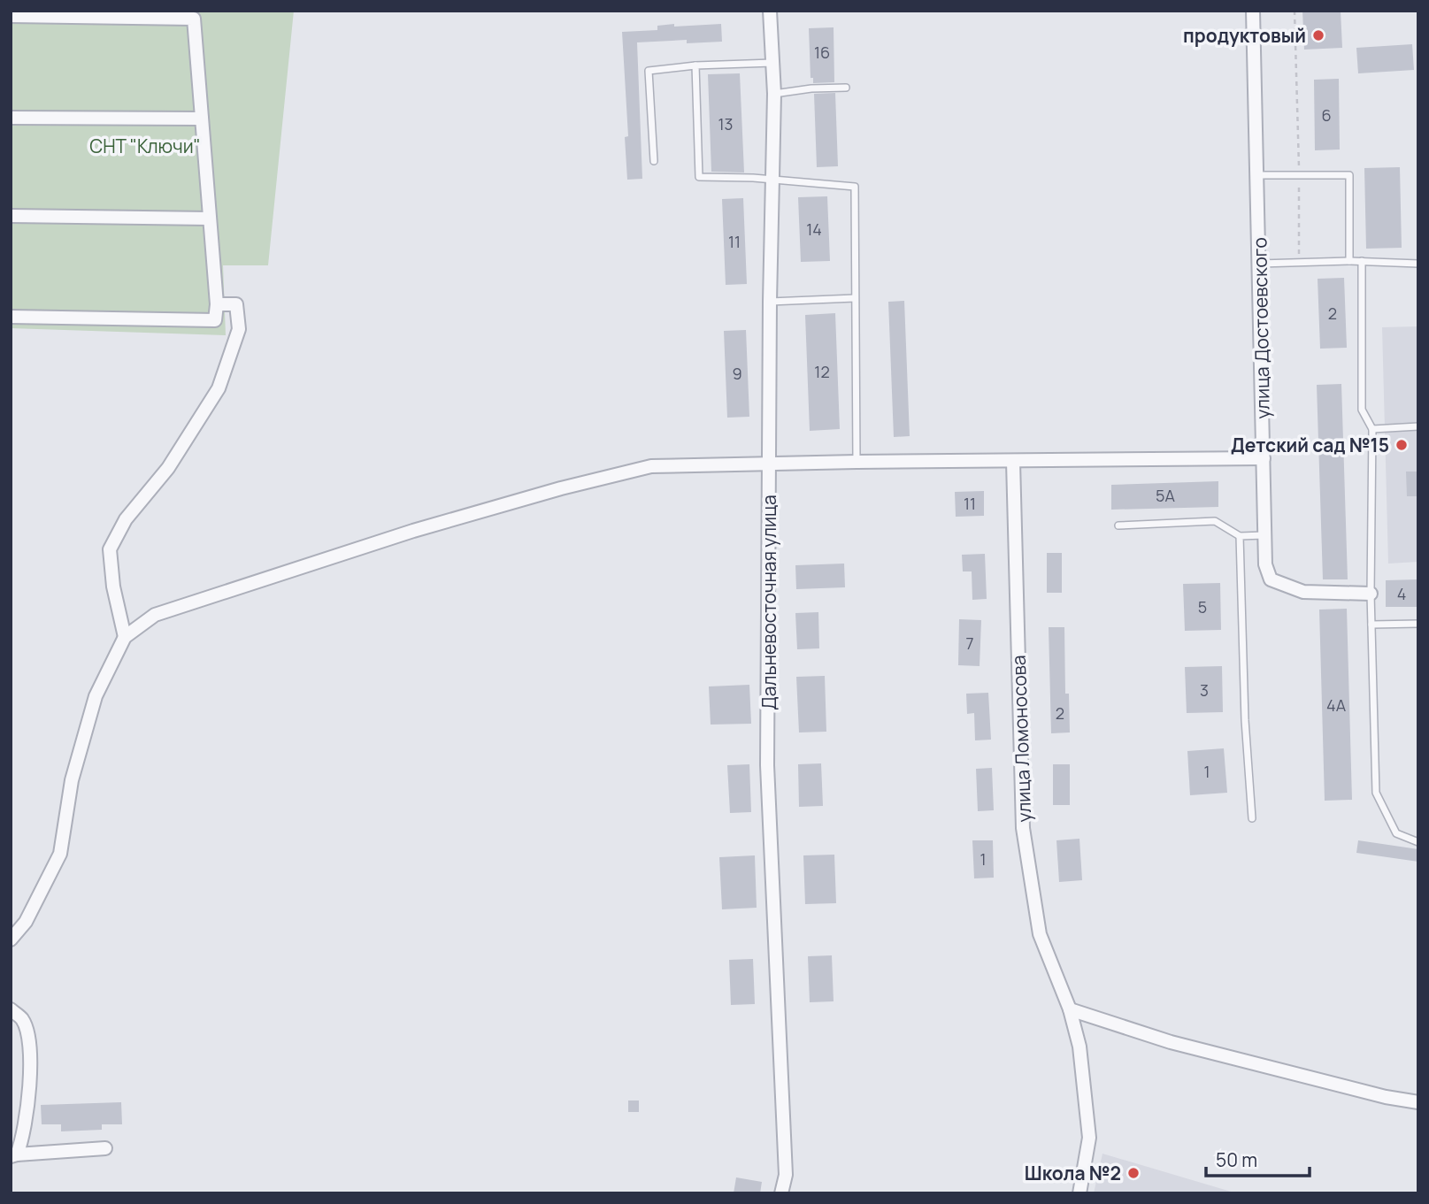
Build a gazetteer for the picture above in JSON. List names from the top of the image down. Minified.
{"streets":{"street":["улица Достоевского","Дальневосточная улица","улица Ломоносова"]},"parks":["СНТ \"Ключи\""],"places":["продуктовый","Детский сад №15","Школа №2"],"house_numbers":["16","6","13","14","11","2","12","9","5А","11","4","5","7","3","4А","2","1","1"],"scale_bar":"50 m"}
